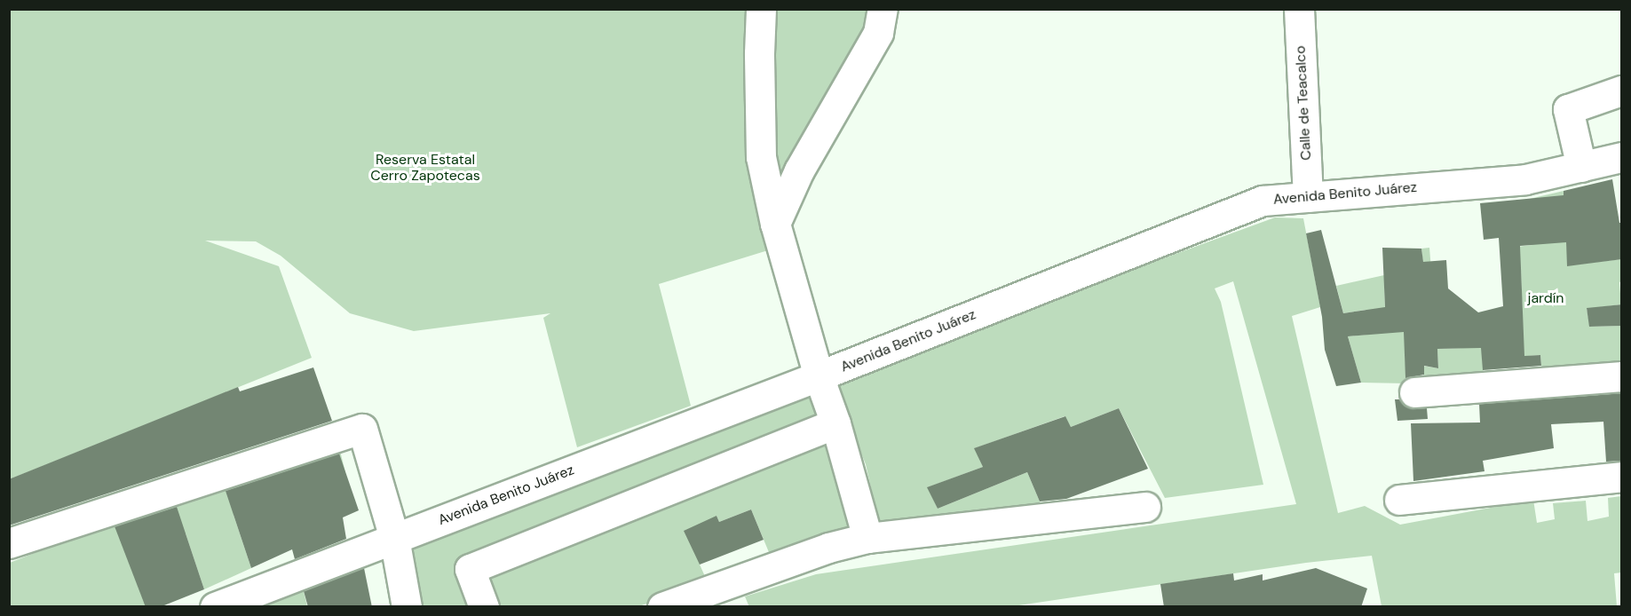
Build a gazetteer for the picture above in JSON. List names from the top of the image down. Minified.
{"streets":{"street":["Calle de Teacalco","Avenida Benito Juárez"]},"crossings":[["Calle de Teacalco","Avenida Benito Juárez"]],"parks":["Reserva Estatal Cerro Zapotecas","jardín"]}
